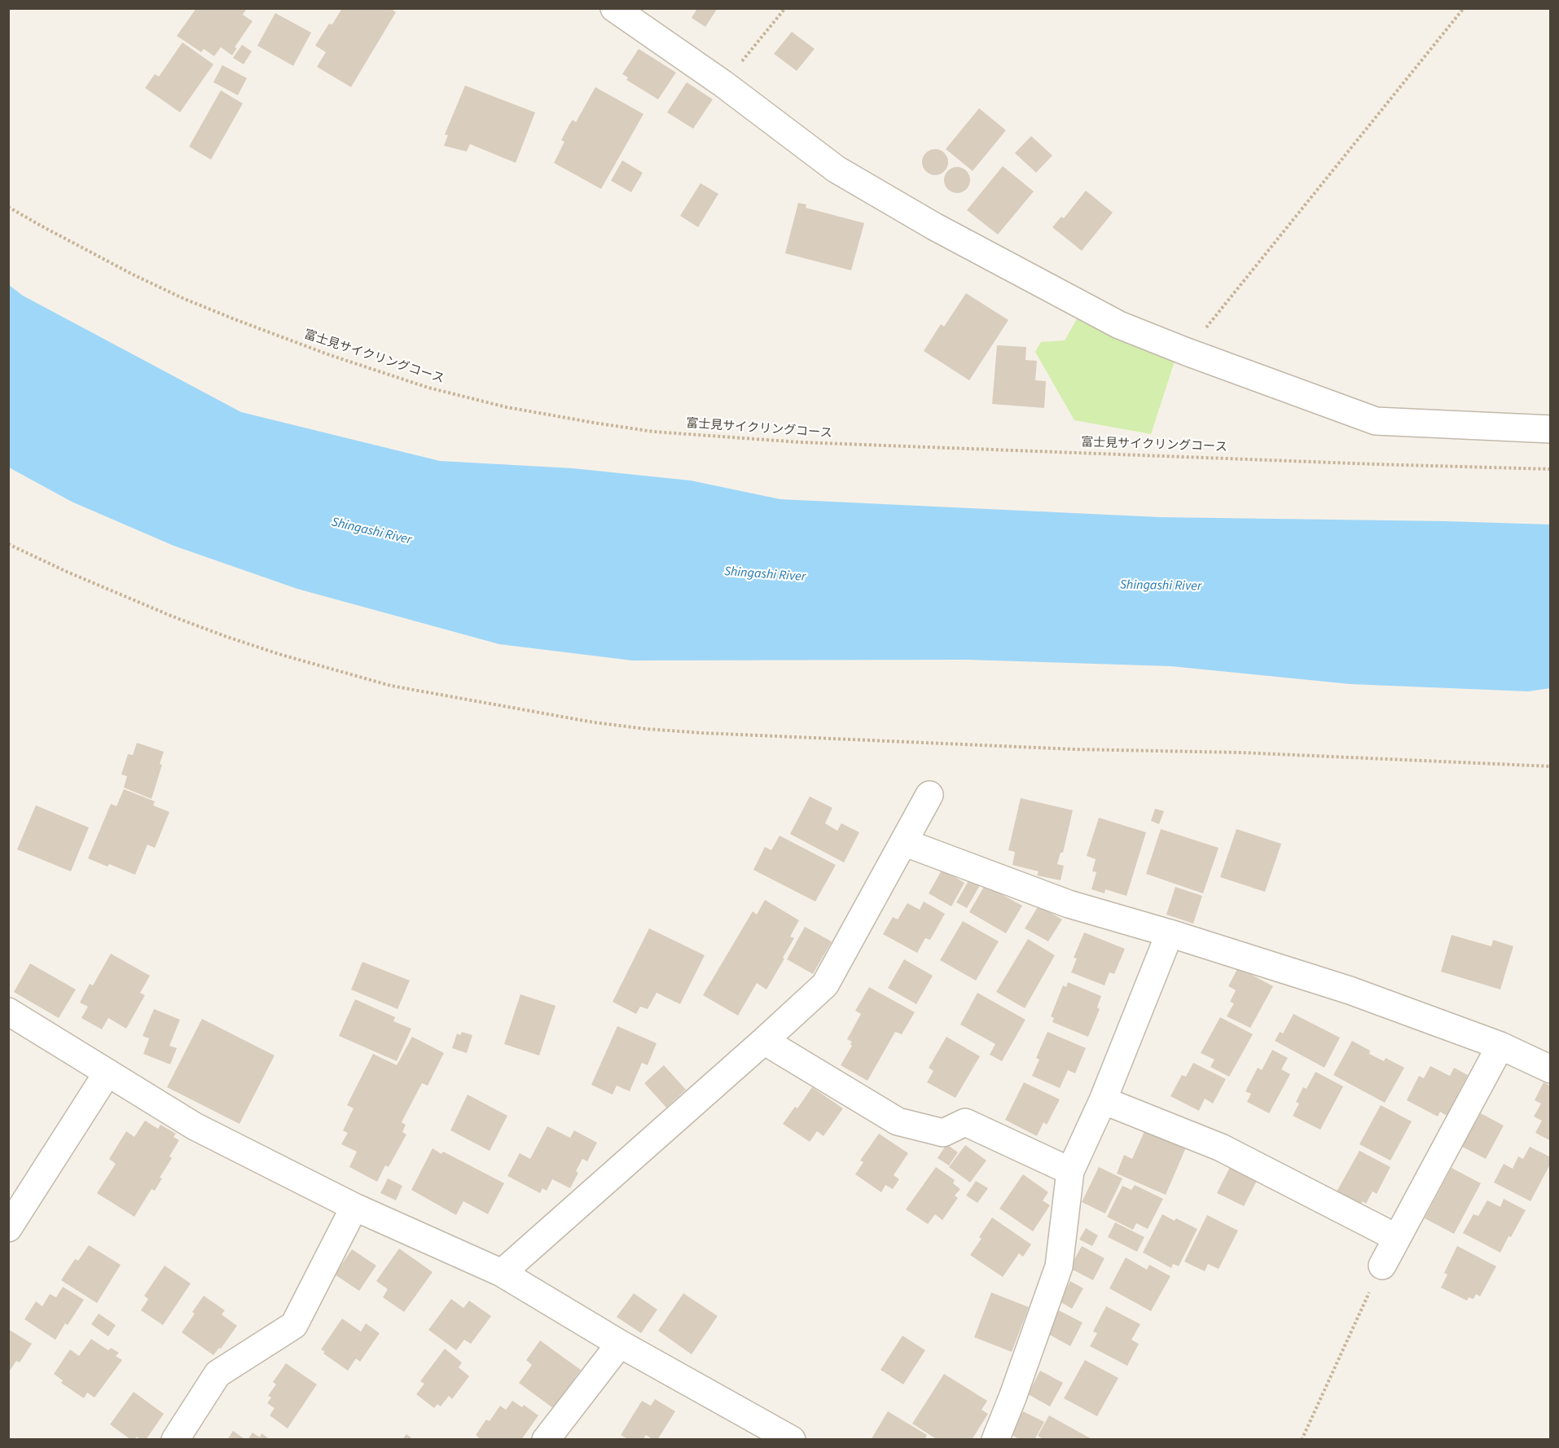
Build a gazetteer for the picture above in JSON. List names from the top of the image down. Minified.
{"streets":{"path":["富士見サイクリングコース"]},"water":["Shingashi River"]}
